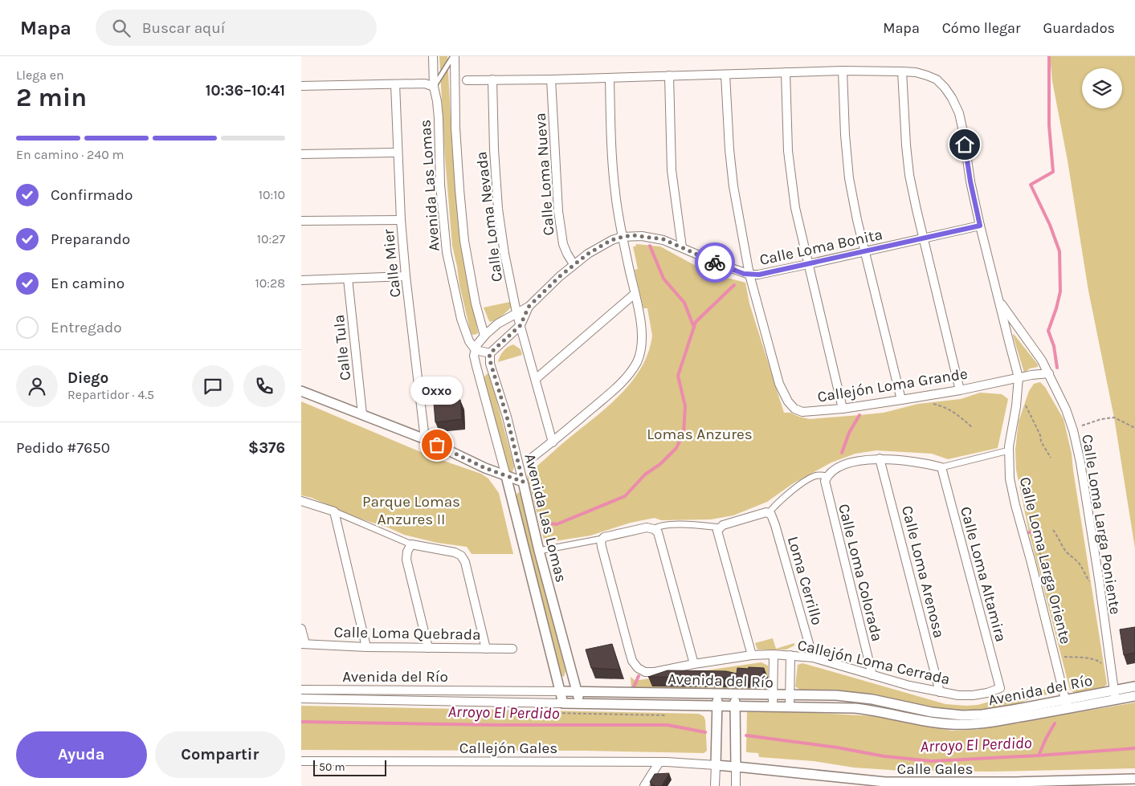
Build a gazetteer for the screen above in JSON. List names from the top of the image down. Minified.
{"streets":{"street":["Calle Loma Nueva","Avenida Las Lomas","Calle Loma Nevada","Calle Loma Bonita","Calle Mier","Calle Tula","Callejón Loma Grande","Calle Loma Larga Poniente","Calle Loma Larga Oriente","Calle Loma Arenosa","Calle Loma Colorada","Calle Loma Altamira","Loma Cerrillo","Calle Loma Quebrada","Callejón Loma Cerrada","Avenida del Río","Callejón Gales","Calle Gales"]},"crossings":[["Calle Loma Nueva","Calle Loma Bonita"],["Calle Loma Nueva","Calle Loma Larga Oriente"],["Avenida Las Lomas","Calle Loma Bonita"],["Avenida Las Lomas","Avenida del Río"],["Calle Loma Nevada","Calle Loma Bonita"],["Calle Loma Nevada","Calle Loma Larga Oriente"],["Calle Loma Bonita","Callejón Loma Grande"],["Calle Loma Bonita","Calle Loma Larga Oriente"],["Callejón Loma Grande","Calle Loma Larga Poniente"],["Callejón Loma Grande","Calle Loma Larga Oriente"],["Calle Loma Larga Poniente","Calle Loma Larga Oriente"],["Calle Loma Larga Poniente","Avenida del Río"],["Calle Loma Larga Oriente","Avenida del Río"],["Calle Loma Arenosa","Callejón Loma Cerrada"],["Calle Loma Colorada","Callejón Loma Cerrada"],["Calle Loma Altamira","Callejón Loma Cerrada"],["Loma Cerrillo","Callejón Loma Cerrada"],["Callejón Gales","Calle Gales"]],"water":["Arroyo El Perdido"],"parks":["Lomas Anzures","Parque Lomas Anzures II"],"places":["Oxxo"],"scale_bar":"50 m","page":{"header":"Mapa","search":"Buscar aquí","nav":["Mapa","Cómo llegar","Guardados"],"heading":["2 min","Llega en","10:36–10:41"],"panel":["Diego","Repartidor · 4.5","Pedido #7650","$376"],"bar":"En camino · 240 m","list":[["Confirmado","10:10"],["Preparando","10:27"],["En camino","10:28"],"Entregado"],"bubble":"Oxxo","buttons":["Ayuda","Compartir"],"scale":"50 m"}}
